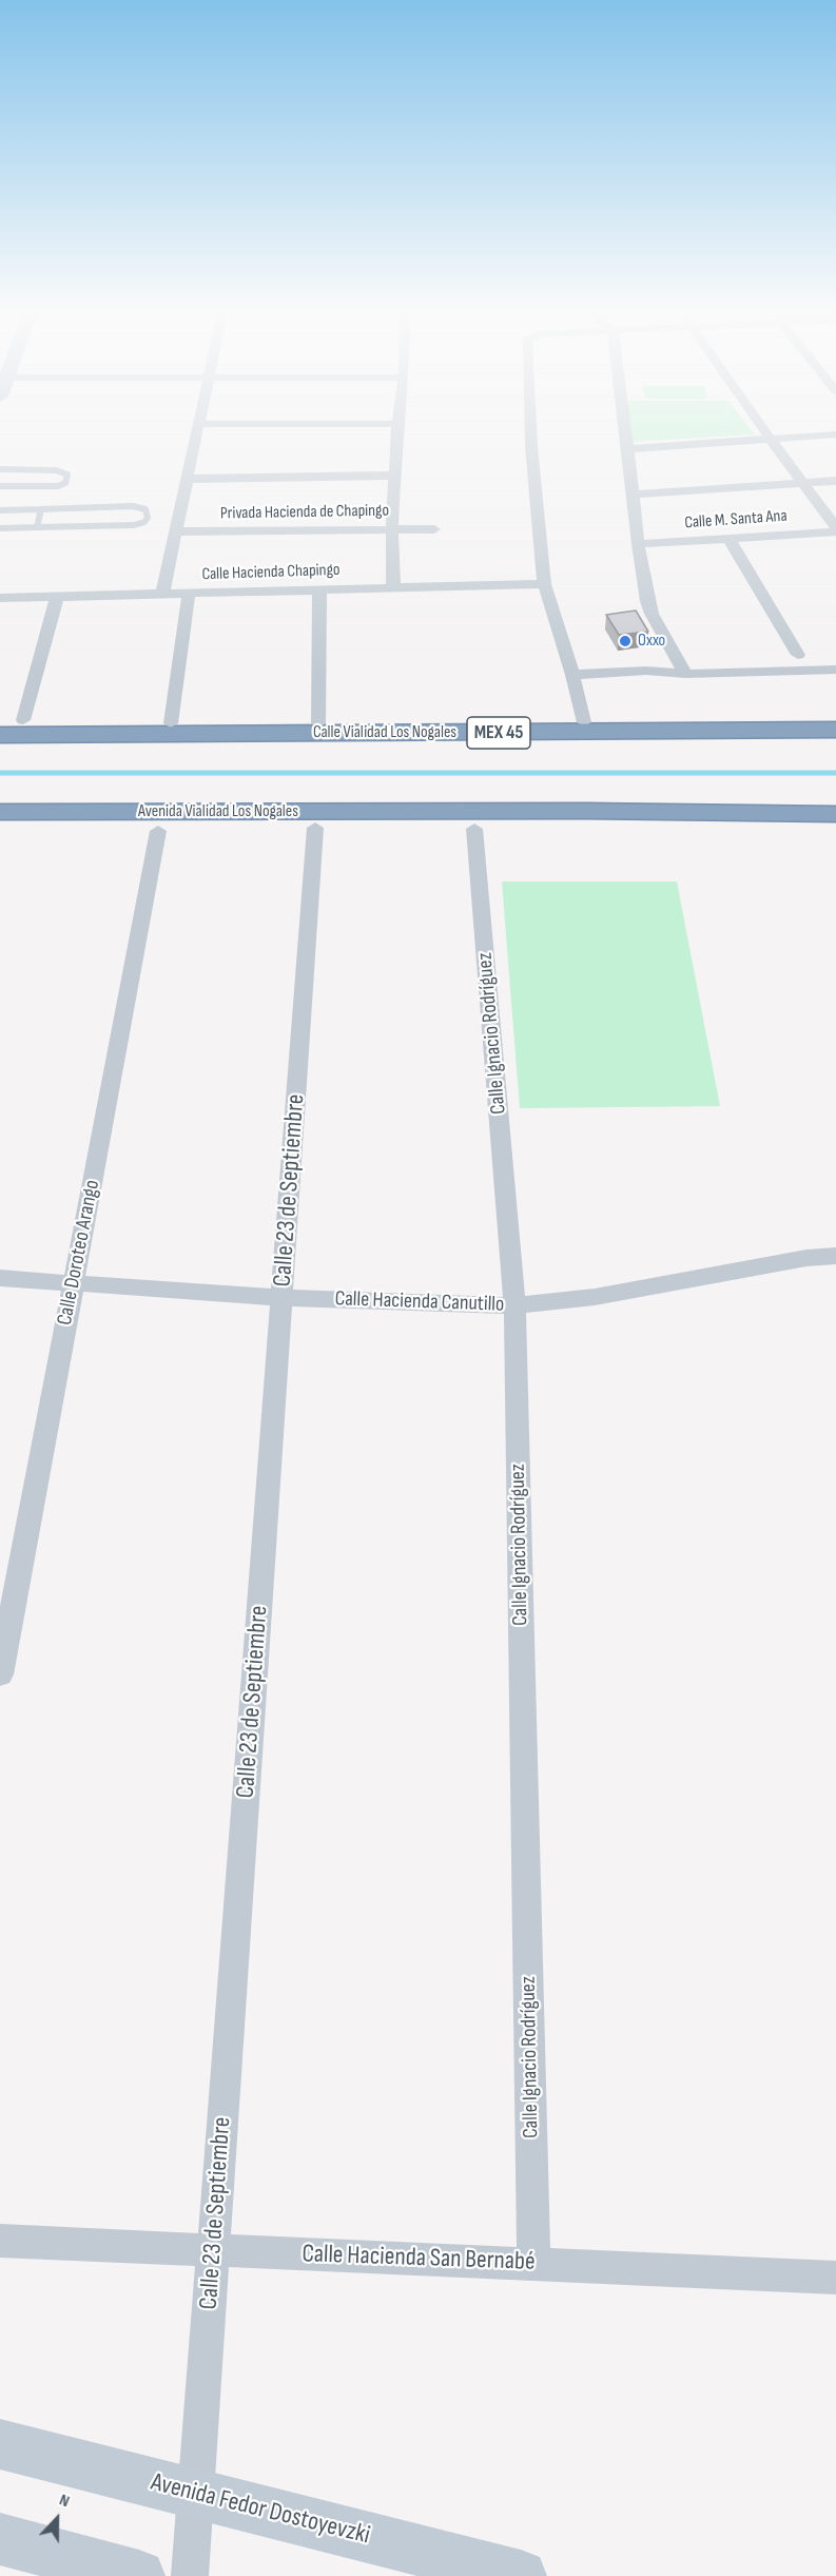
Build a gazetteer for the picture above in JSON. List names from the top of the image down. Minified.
{"streets":{"highway":["Calle Vialidad Los Nogales","MEX 45","Avenida Vialidad Los Nogales"],"street":["Privada Hacienda de Chapingo","Calle M. Santa Ana","Calle Hacienda Chapingo","Calle Ignacio Rodríguez","Calle 23 de Septiembre","Calle Doroteo Arango","Calle Hacienda Canutillo","Calle Hacienda San Bernabé","Avenida Fedor Dostoyevzki"]},"crossings":[["Calle Vialidad Los Nogales","MEX 45"],["Calle Ignacio Rodríguez","Calle Hacienda Canutillo"],["Calle Ignacio Rodríguez","Calle Hacienda San Bernabé"],["Calle 23 de Septiembre","Calle Hacienda Canutillo"],["Calle 23 de Septiembre","Calle Hacienda San Bernabé"],["Calle 23 de Septiembre","Avenida Fedor Dostoyevzki"],["Calle Doroteo Arango","Calle Hacienda Canutillo"]],"places":["Oxxo"],"north":"top"}
